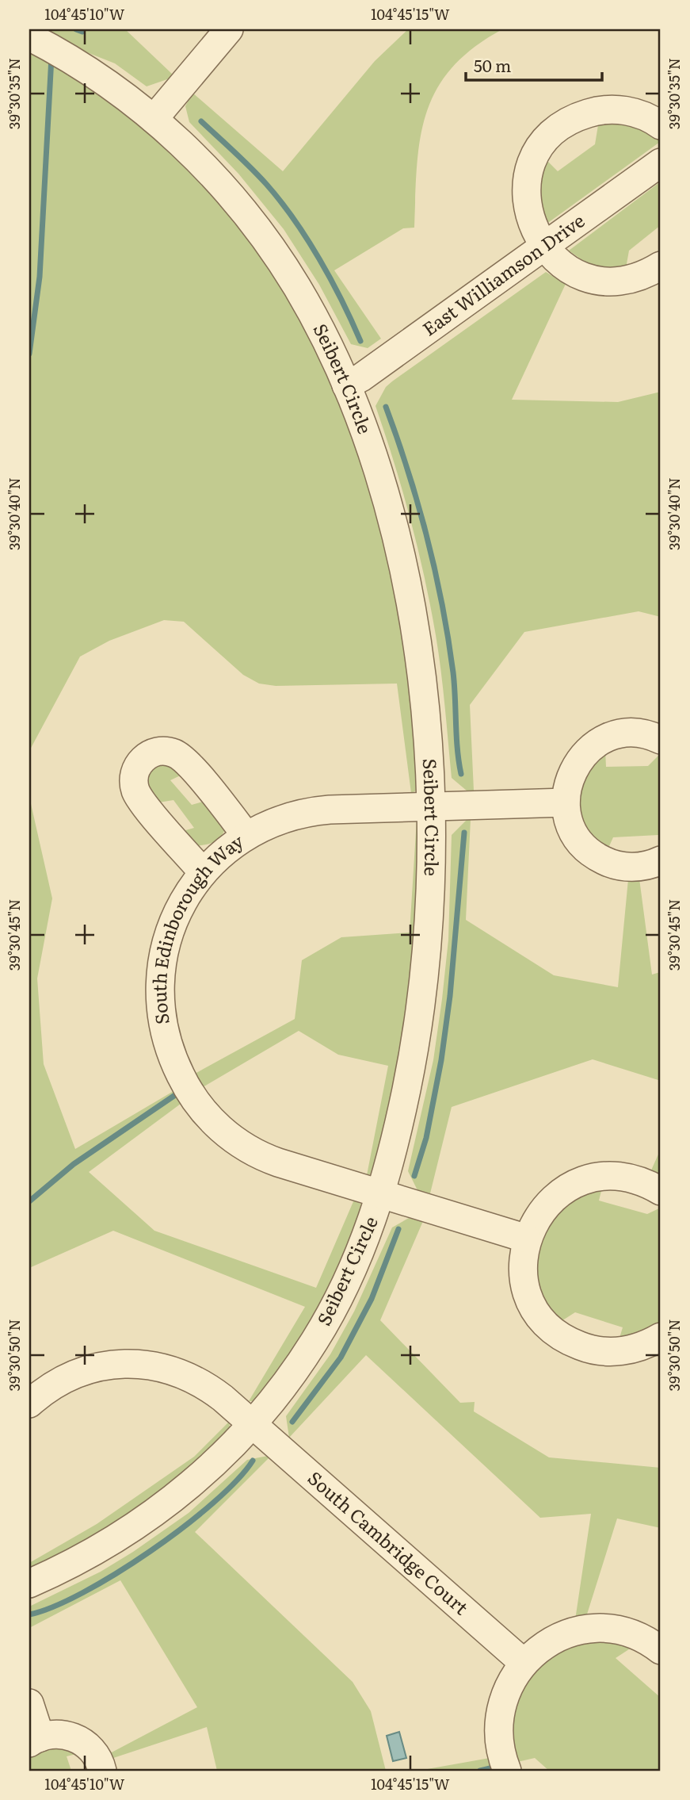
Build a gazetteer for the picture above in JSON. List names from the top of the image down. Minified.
{"streets":{"street":["East Williamson Drive","Seibert Circle","South Edinborough Way","South Cambridge Court"]},"crossings":[["East Williamson Drive","Seibert Circle"],["Seibert Circle","South Edinborough Way"],["Seibert Circle","South Cambridge Court"]],"scale_bar":"50 m","coordinates":["104°45'10\"W","104°45'15\"W","39°30'35\"N","39°30'40\"N","39°30'45\"N","39°30'50\"N"]}
